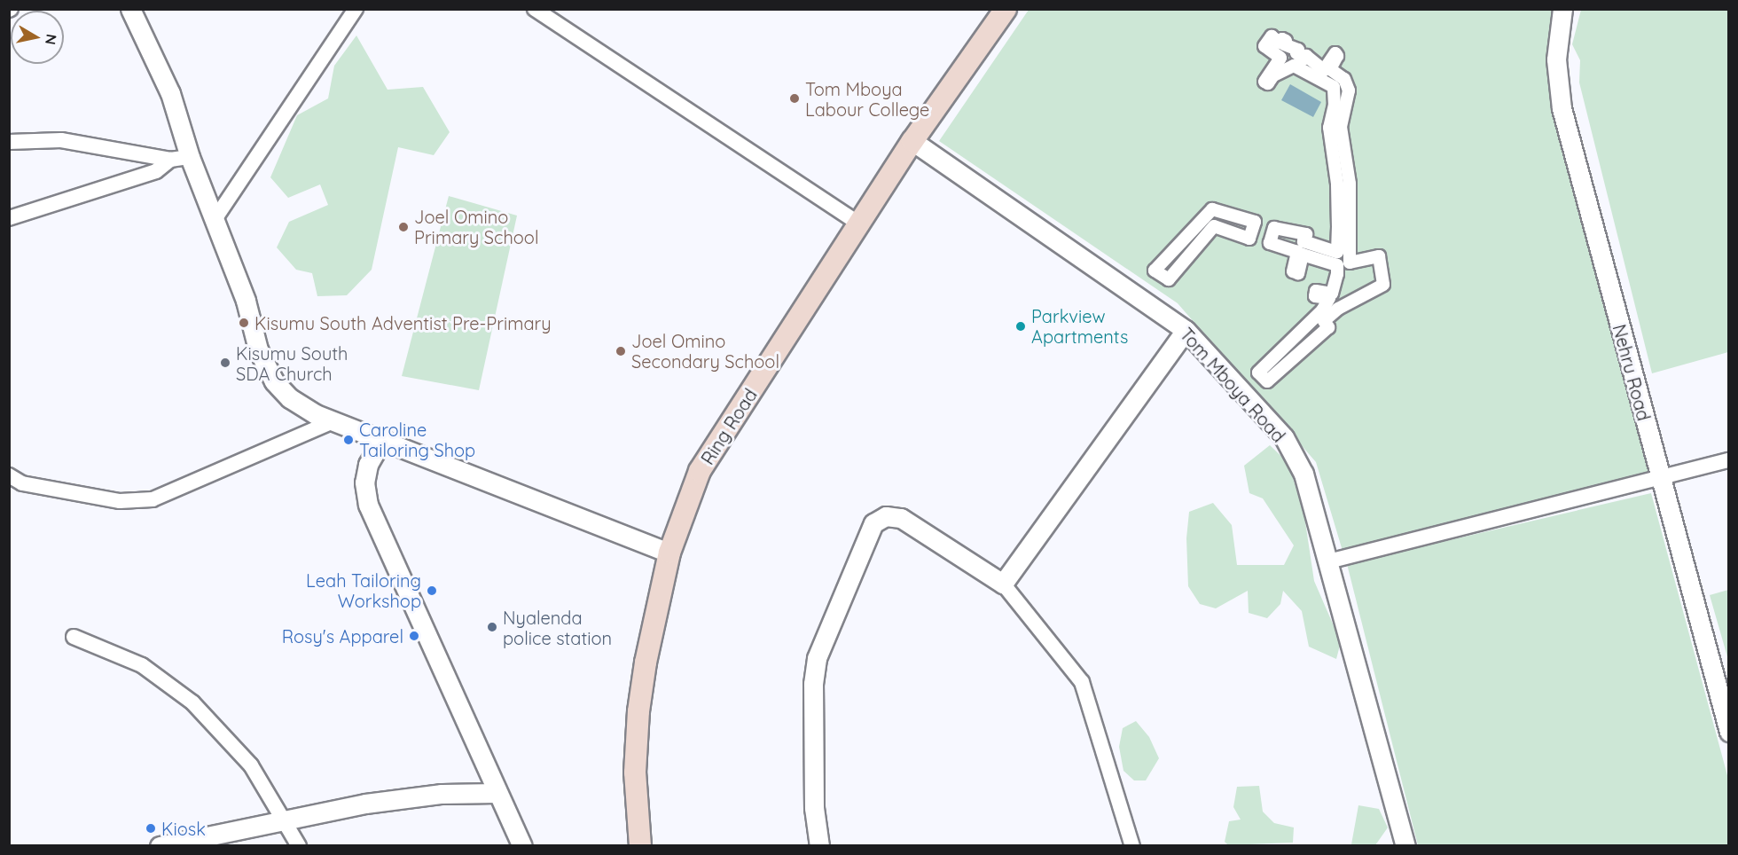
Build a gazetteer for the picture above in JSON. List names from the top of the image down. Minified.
{"streets":{"main road":["Ring Road"],"street":["Nehru Road","Tom Mboya Road"]},"crossings":[["Tom Mboya Road","Ring Road"]],"places":["Tom Mboya Labour College","Joel Omino Primary School","Kisumu South Adventist Pre-Primary","Parkview Apartments","Joel Omino Secondary School","Kisumu South SDA Church","Caroline Tailoring Shop","Leah Tailoring Workshop","Nyalenda police station","Rosy's Apparel","Kiosk"],"north":"right"}
